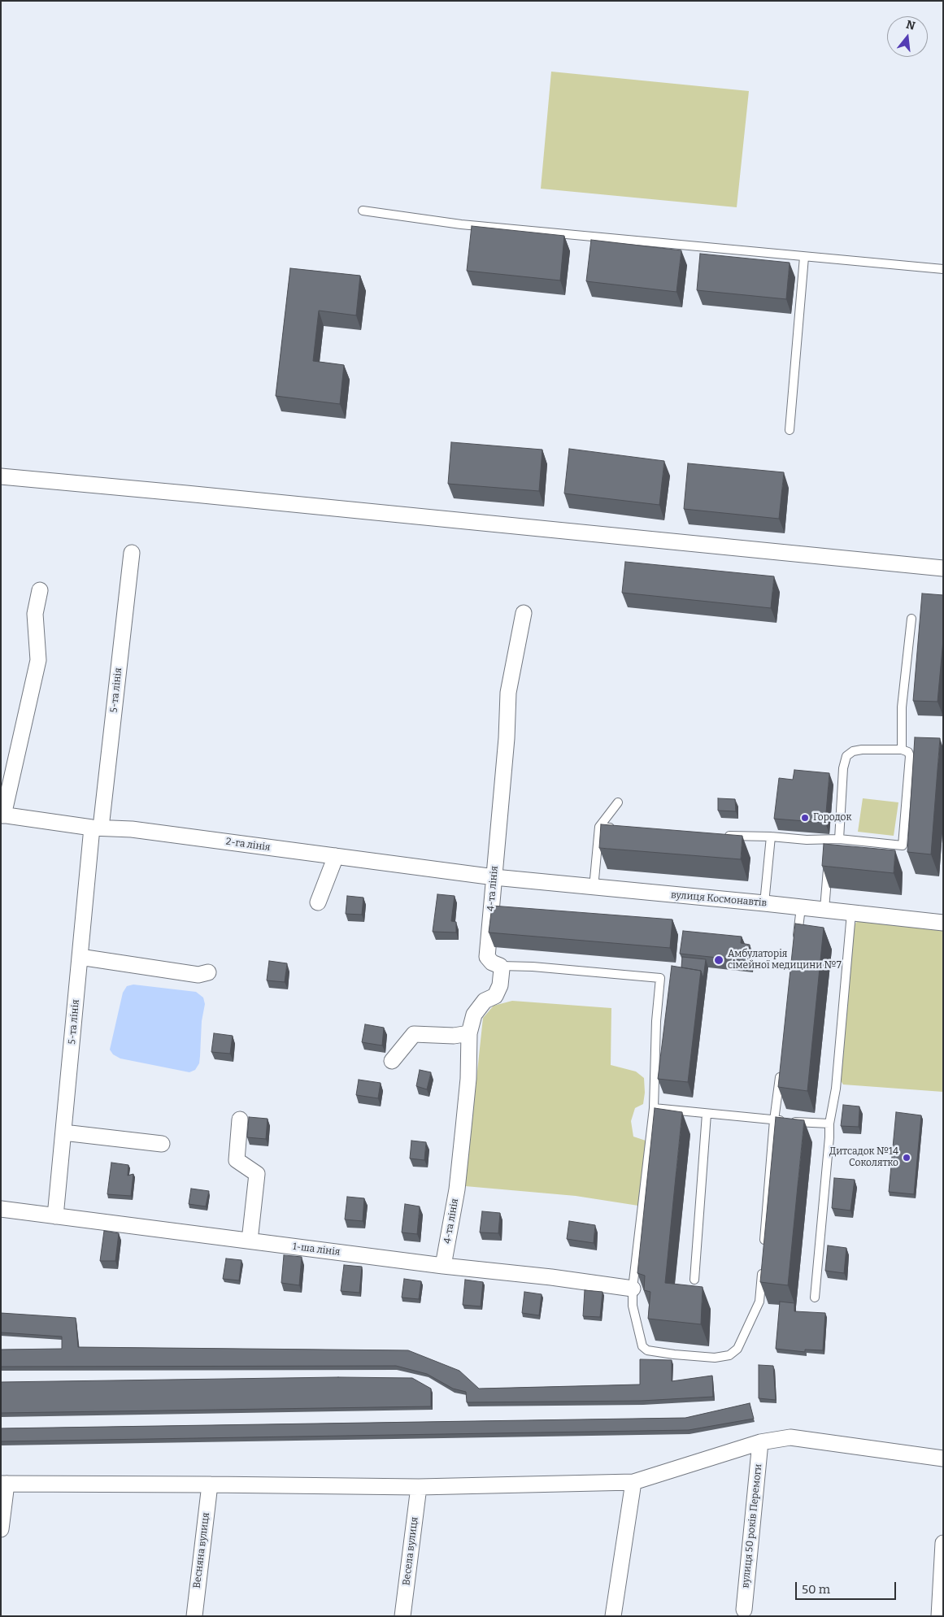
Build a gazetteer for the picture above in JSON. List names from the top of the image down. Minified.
{"streets":{"street":["5-та лінія","2-га лінія","4-та лінія","вулиця Космонавтів","1-ша лінія","вулиця 50 років Перемоги","Весняна вулиця","Весела вулиця"]},"crossings":[["5-та лінія","2-га лінія"],["5-та лінія","1-ша лінія"],["2-га лінія","4-та лінія"],["2-га лінія","вулиця Космонавтів"],["4-та лінія","вулиця Космонавтів"],["4-та лінія","1-ша лінія"]],"places":["Городок","Амбулаторія сімейної медицини №7","Дитсадок №14 Соколятко"],"scale_bar":"50 m","north":"top"}
